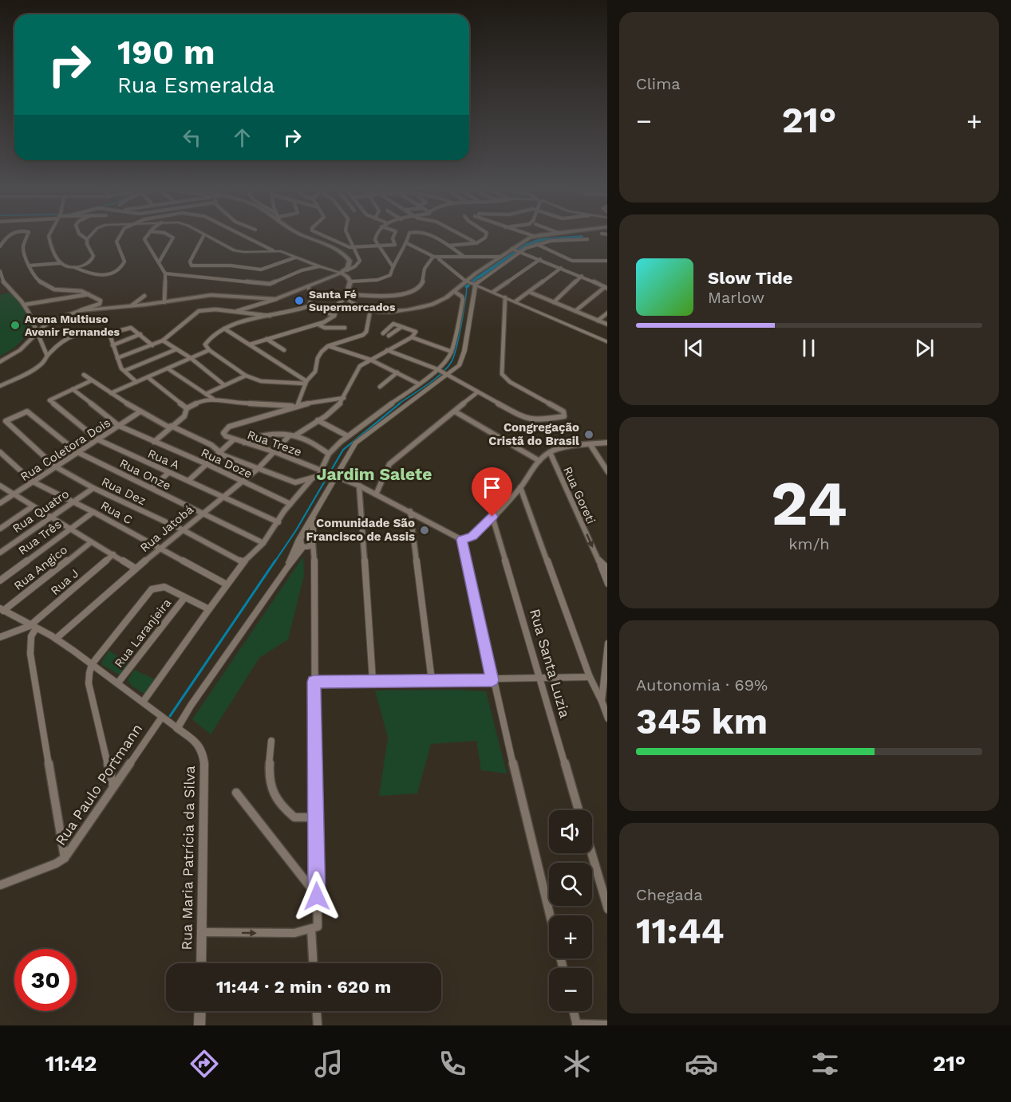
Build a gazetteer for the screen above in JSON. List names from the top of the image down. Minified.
{"streets":{"street":["Rua Treze","Rua Coletora Dois","Rua A","Rua Doze","Rua Onze","Rua Dez","Rua Goreti","Rua Quatro","Rua C","Rua Jatobá","Rua Três","Rua Angico","Rua J","Rua Laranjeira","Rua Santa Luzia","Rua Paulo Portmann","Rua Maria Patrícia da Silva"]},"crossings":[["Rua Treze","Rua A"],["Rua Treze","Rua Doze"],["Rua Treze","Rua Jatobá"],["Rua Coletora Dois","Rua A"],["Rua Coletora Dois","Rua Doze"],["Rua Coletora Dois","Rua Onze"],["Rua Coletora Dois","Rua Dez"],["Rua Coletora Dois","Rua C"],["Rua A","Rua Doze"],["Rua A","Rua Jatobá"],["Rua Doze","Rua Jatobá"],["Rua Onze","Rua Dez"],["Rua Onze","Rua Jatobá"],["Rua Dez","Rua Quatro"],["Rua Dez","Rua Jatobá"],["Rua Quatro","Rua C"],["Rua C","Rua Jatobá"],["Rua C","Rua Três"]],"districts":["Jardim Salete"],"places":["Santa Fé Supermercados","Arena Multiuso Avenir Fernandes","Congregação Cristã do Brasil","Comunidade São Francisco de Assis"],"page":{"tile":["Clima",["24","km/h"],["Autonomia · 69%","345 km"],["Chegada","11:44"]],"turn":["190 m","Rua Esmeralda"],"heat":["−","21°","+"],"song":["Slow Tide","Marlow"],"map_buttons":["+","−"],"limit":"30","trip":"11:44 · 2 min · 620 m","tabs":["11:42","21°"]}}
